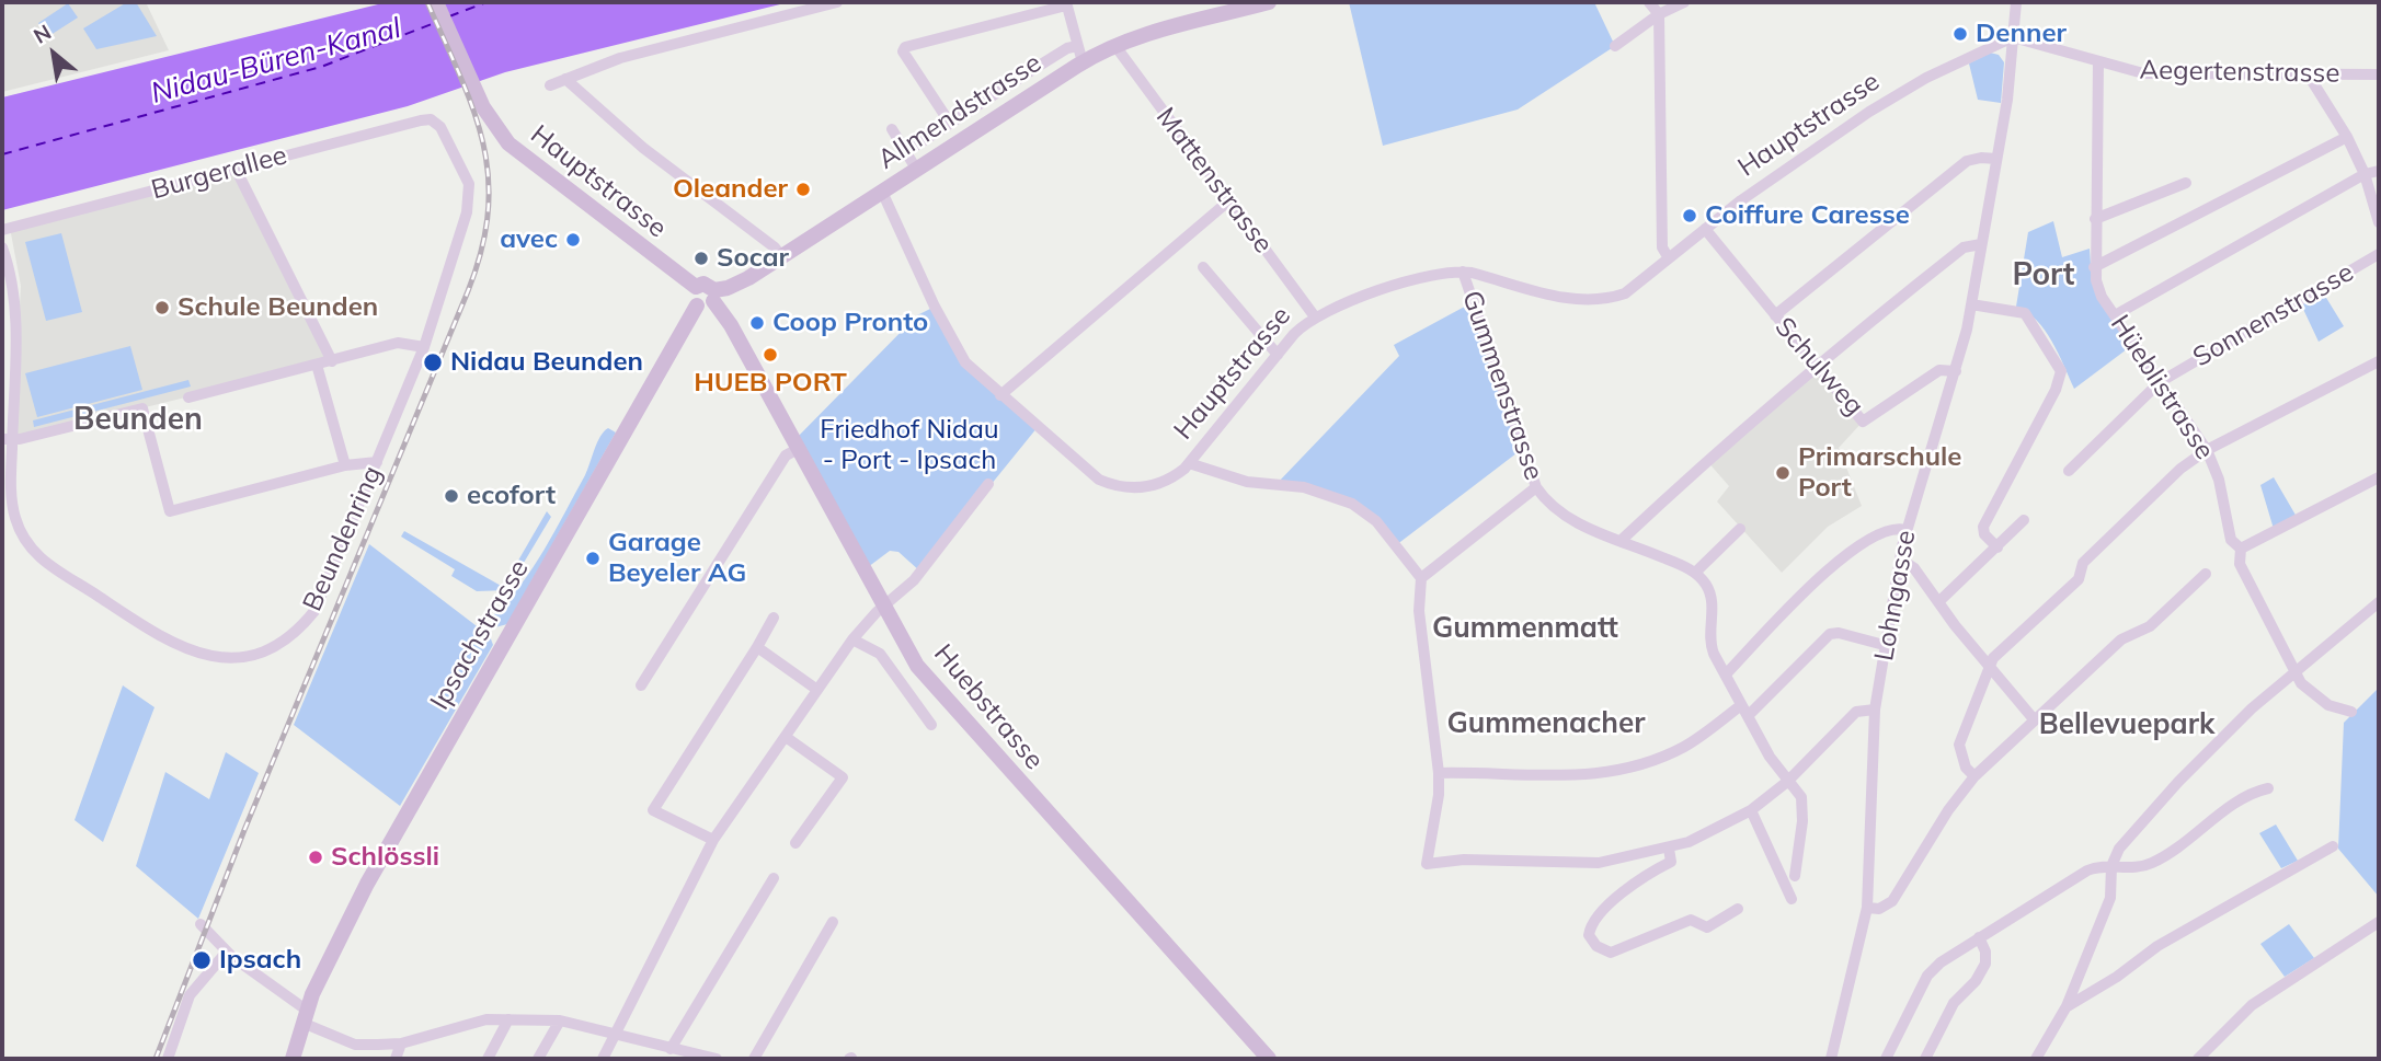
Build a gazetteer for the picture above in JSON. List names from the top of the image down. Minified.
{"streets":{"main road":["Allmendstrasse","Hauptstrasse","Ipsachstrasse","Huebstrasse"],"street":["Aegertenstrasse","Burgerallee","Mattenstrasse","Sonnenstrasse","Schulweg","Gummenstrasse","Hüeblistrasse","Beundenring","Lohngasse"]},"crossings":[["Aegertenstrasse","Hauptstrasse"],["Aegertenstrasse","Hüeblistrasse"],["Aegertenstrasse","Lohngasse"],["Allmendstrasse","Hauptstrasse"],["Allmendstrasse","Mattenstrasse"],["Allmendstrasse","Ipsachstrasse"],["Allmendstrasse","Huebstrasse"],["Hauptstrasse","Mattenstrasse"],["Hauptstrasse","Schulweg"],["Hauptstrasse","Gummenstrasse"],["Hauptstrasse","Lohngasse"],["Hauptstrasse","Ipsachstrasse"],["Hauptstrasse","Huebstrasse"],["Burgerallee","Beundenring"],["Sonnenstrasse","Hüeblistrasse"],["Schulweg","Lohngasse"],["Ipsachstrasse","Huebstrasse"]],"districts":["Port","Beunden","Gummenmatt","Gummenacher","Bellevuepark"],"water":["Nidau-Büren-Kanal"],"parks":["Friedhof Nidau - Port - Ipsach"],"places":["Denner","Oleander","Coiffure Caresse","avec","Socar","Schule Beunden","Coop Pronto","HUEB PORT","Nidau Beunden","Primarschule Port","ecofort","Garage Beyeler AG","Schlössli","Ipsach"],"north":"top left"}
